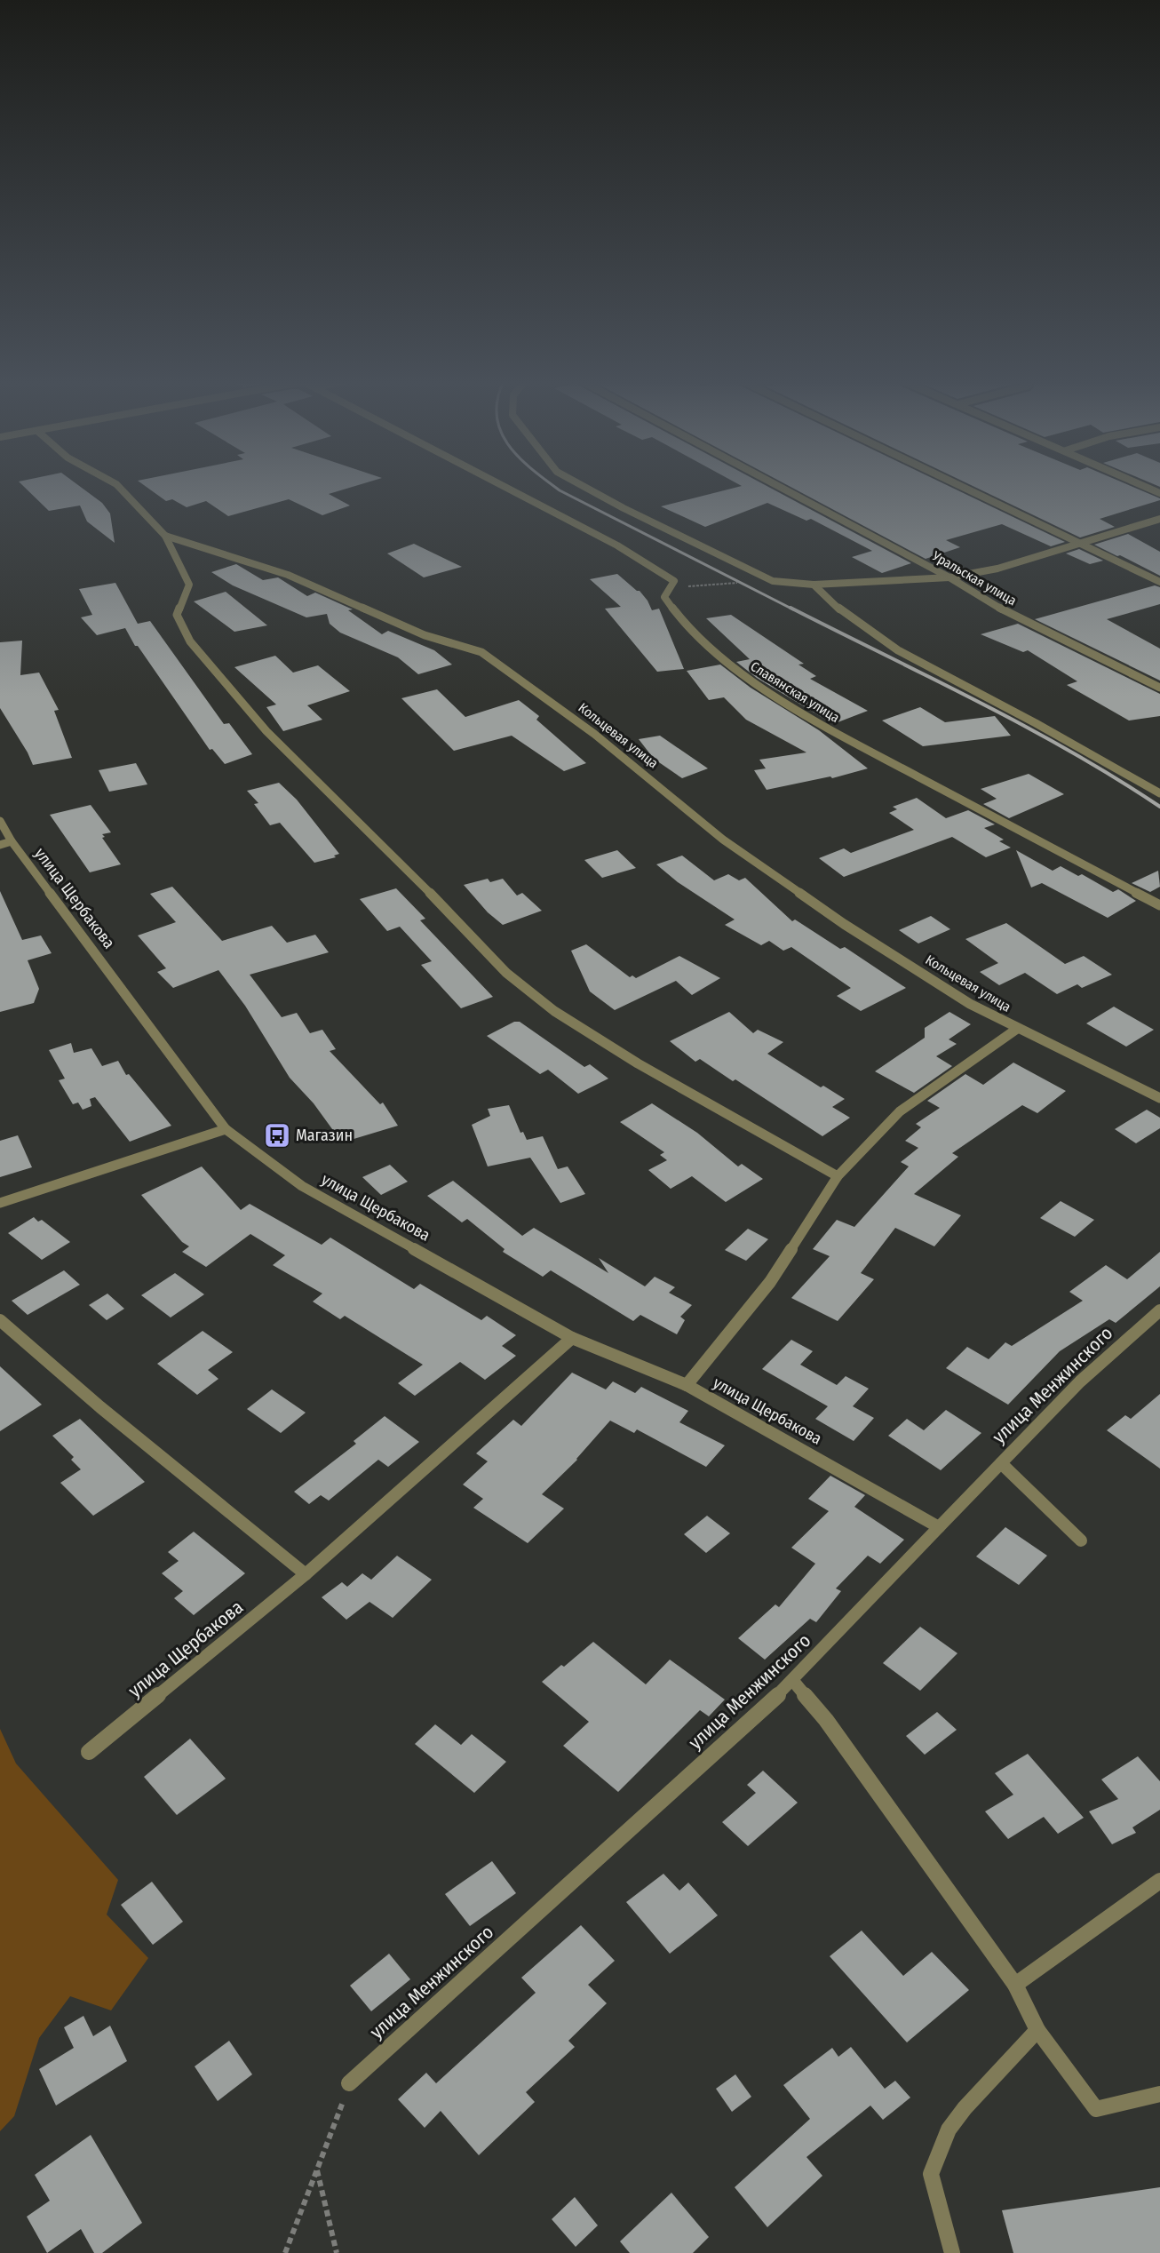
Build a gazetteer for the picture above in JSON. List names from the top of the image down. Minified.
{"streets":{"street":["Уральская улица","Славянская улица","Кольцевая улица","улица Щербакова","улица Менжинского"]},"crossings":[["Кольцевая улица","улица Щербакова"],["улица Щербакова","улица Менжинского"]],"places":{"bus stop":["Магазин"]}}
